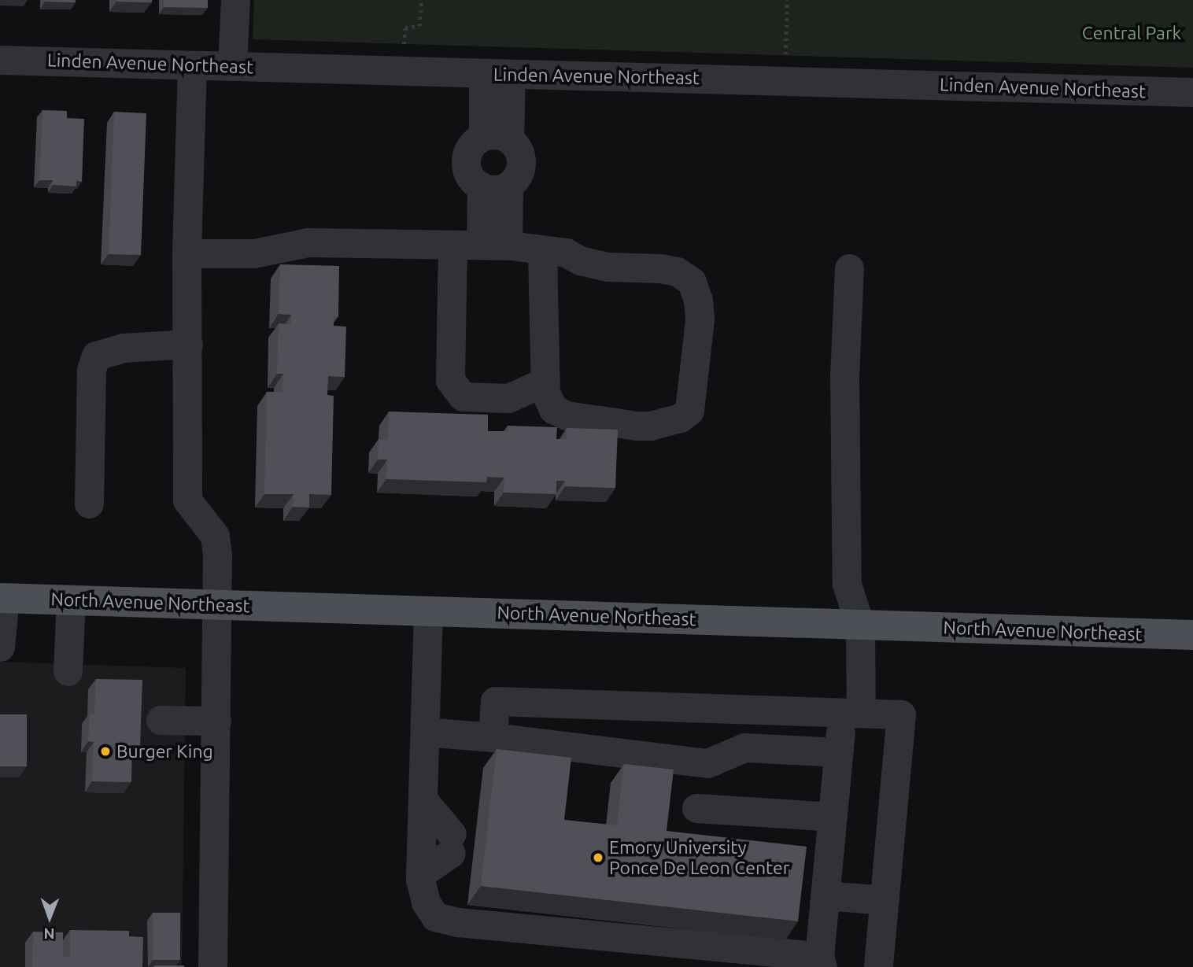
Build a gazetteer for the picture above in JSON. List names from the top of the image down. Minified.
{"streets":{"main road":["North Avenue Northeast"],"street":["Linden Avenue Northeast"]},"parks":["Central Park"],"places":["Burger King","Emory University Ponce De Leon Center"],"north":"bottom"}
